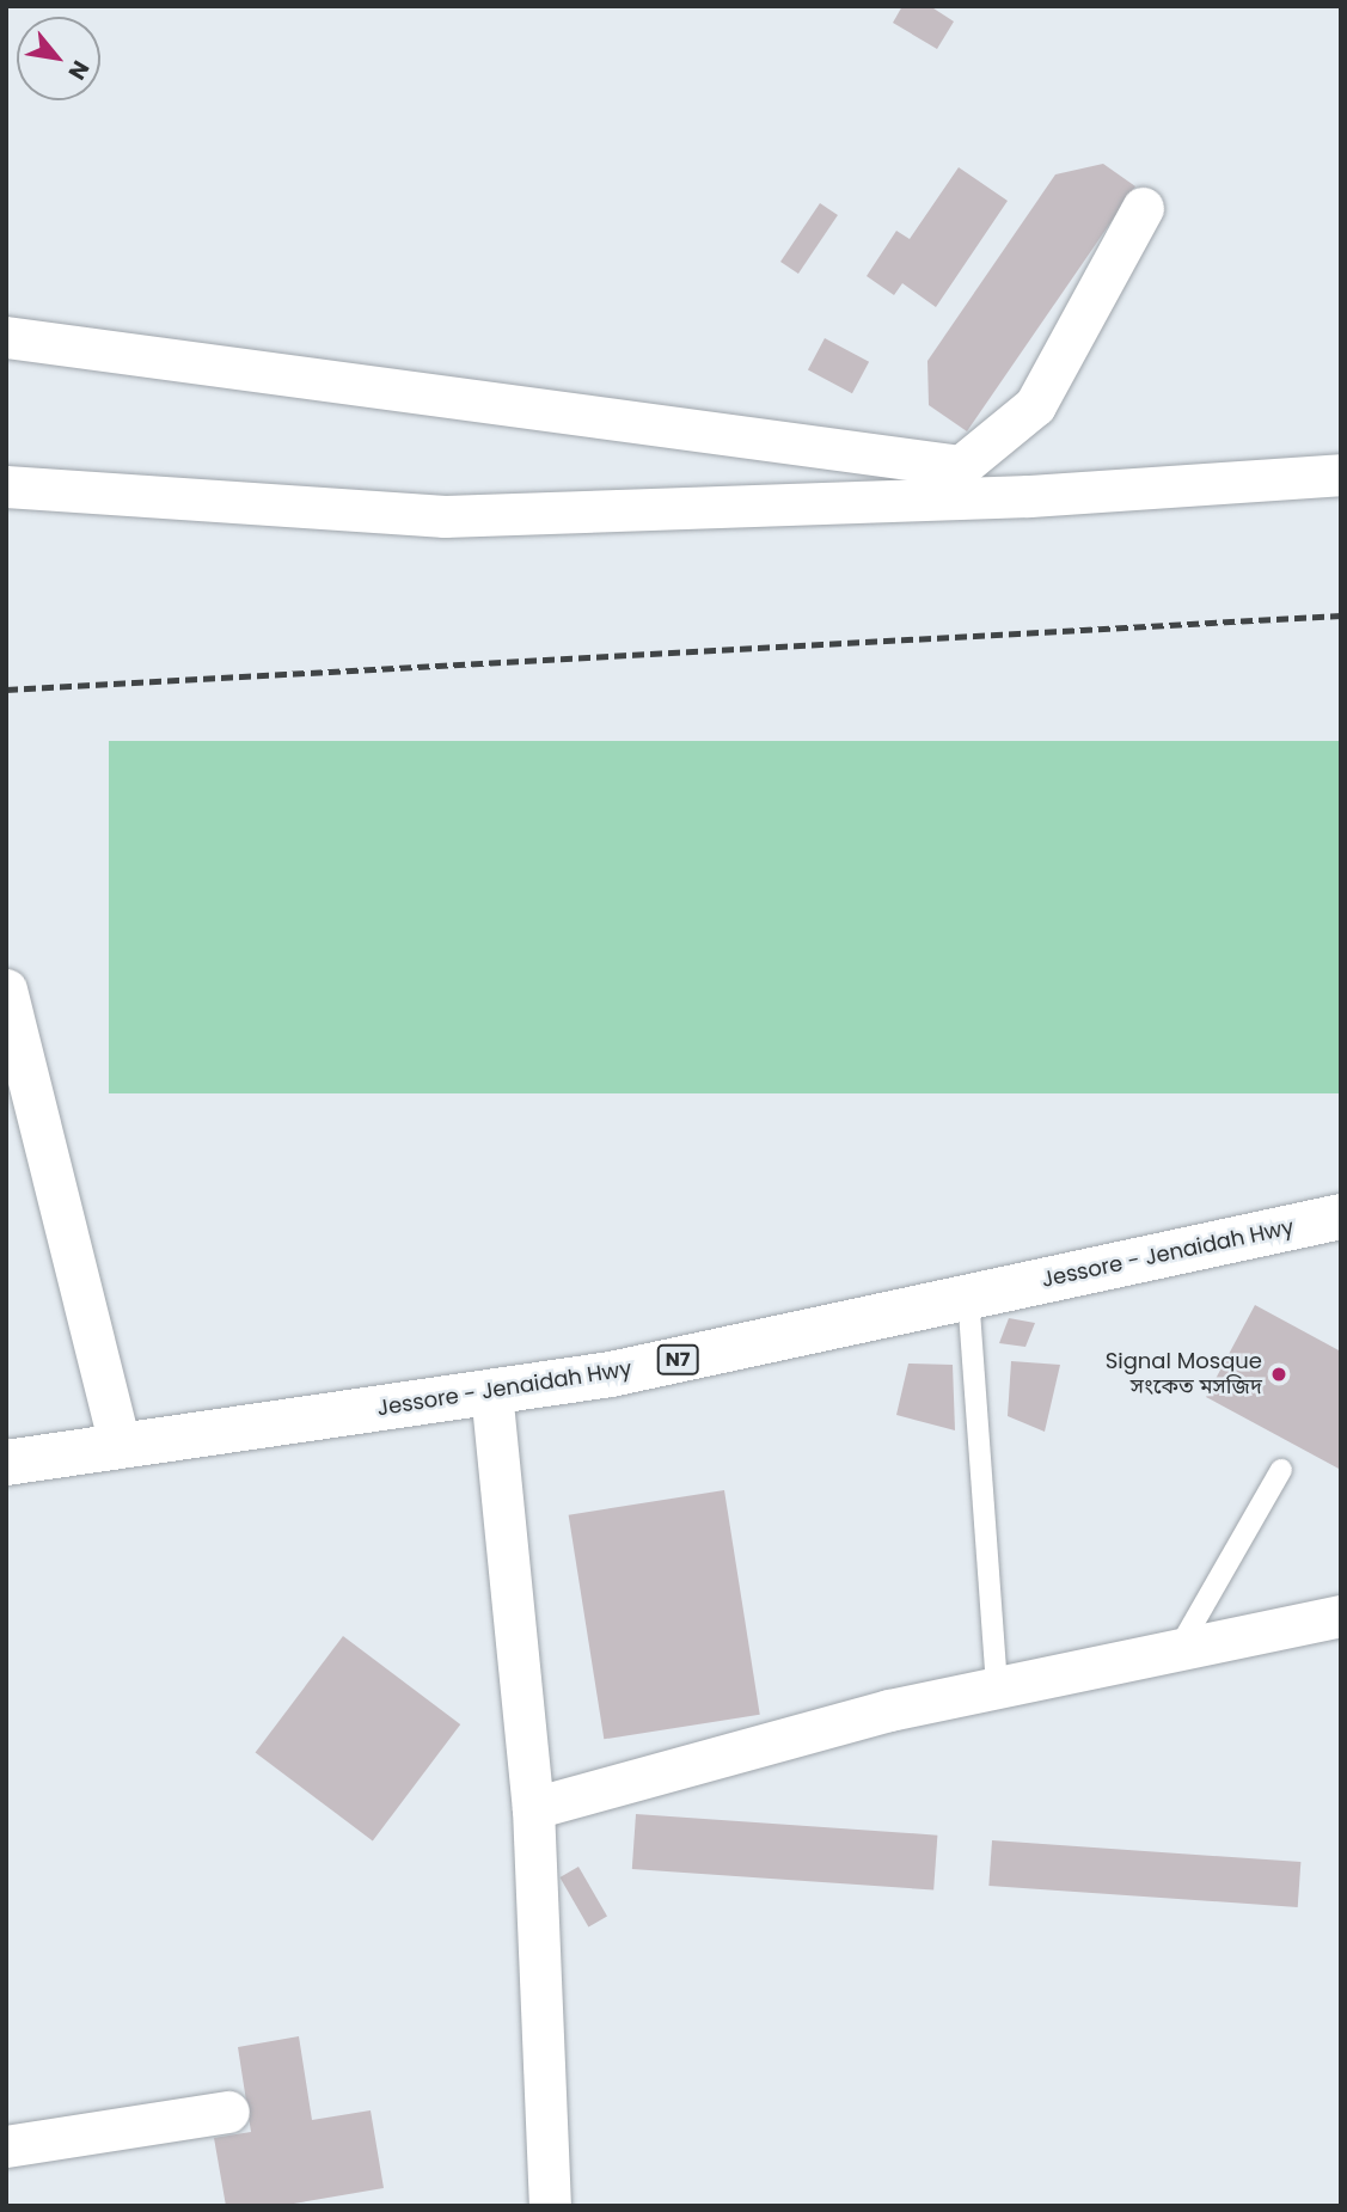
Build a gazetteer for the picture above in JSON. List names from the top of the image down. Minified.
{"streets":{"highway":["Jessore - Jenaidah Hwy","N7"]},"places":["Signal Mosque সংকেত মসজিদ"],"north":"bottom right"}
